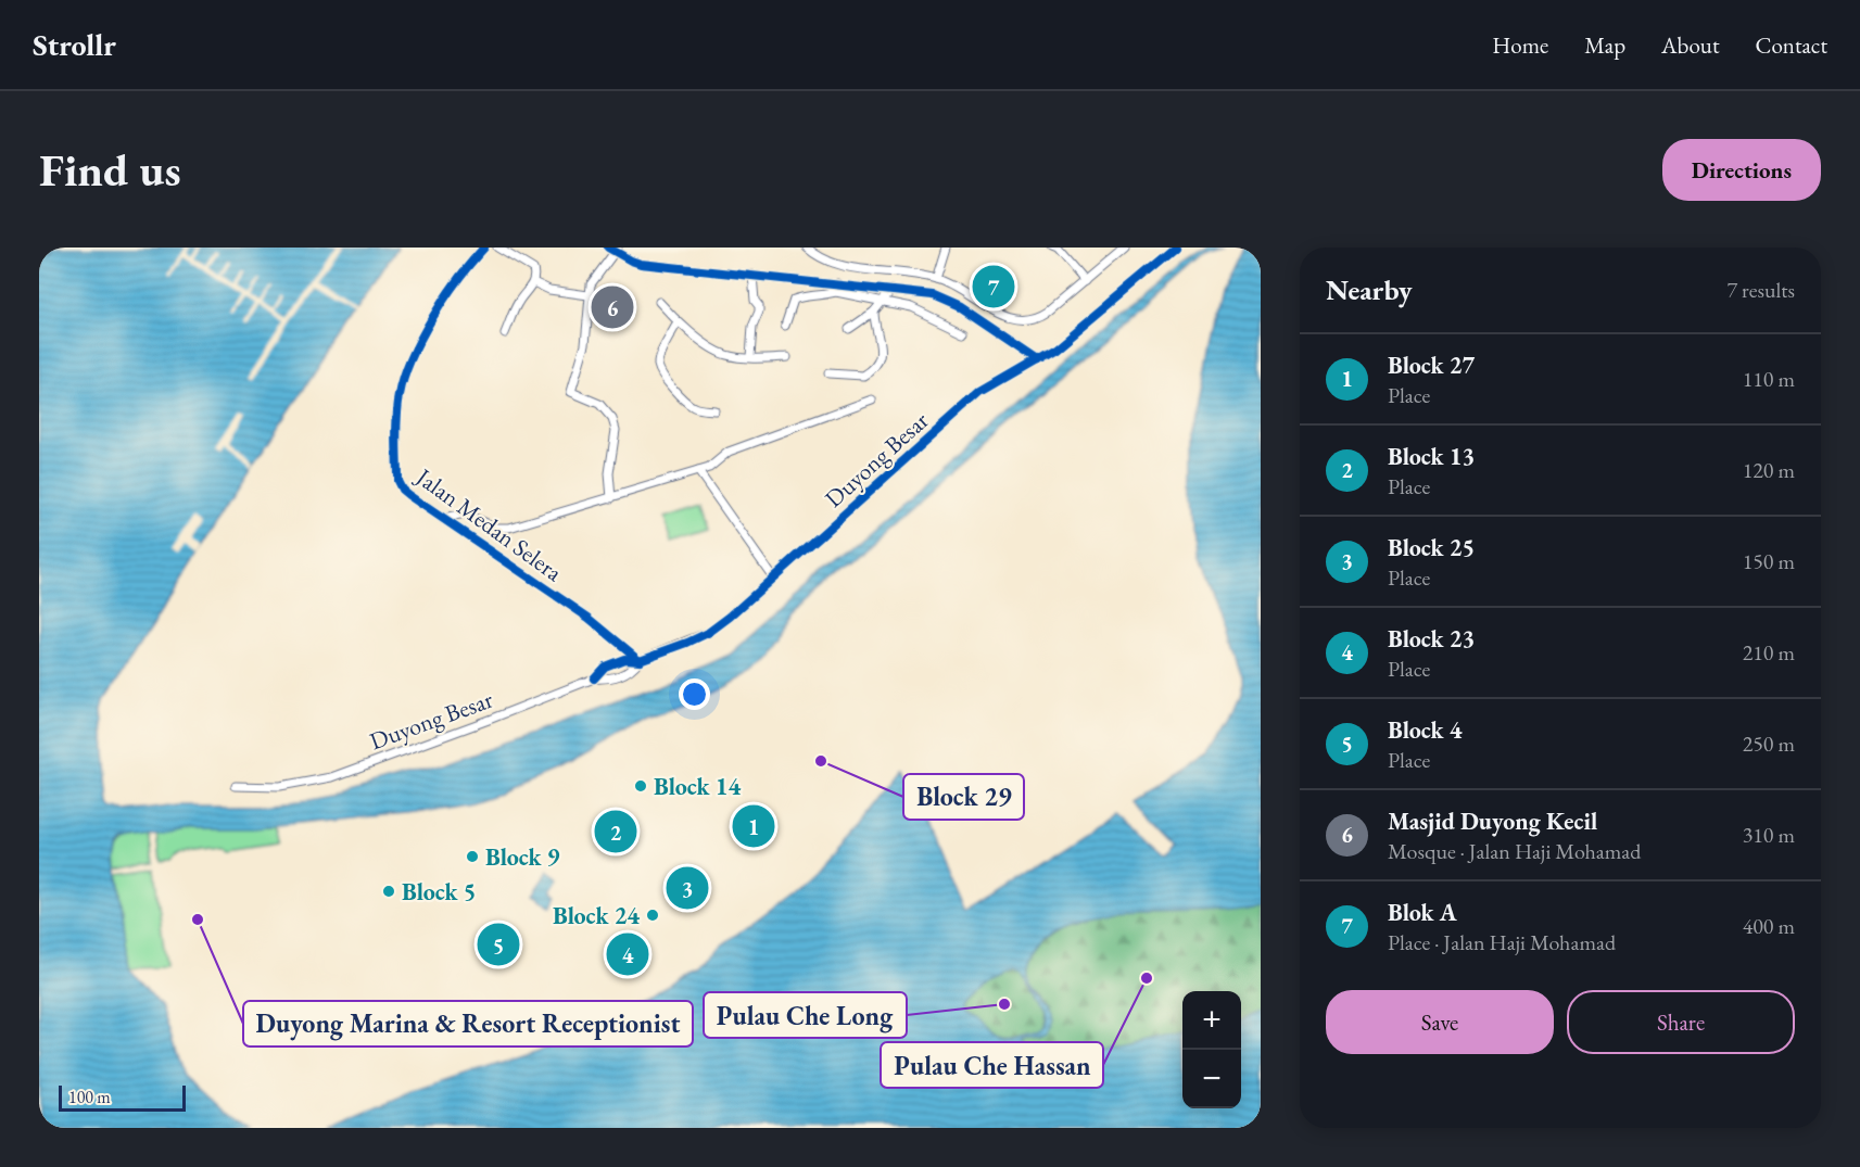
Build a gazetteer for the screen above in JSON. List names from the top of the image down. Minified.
{"streets":{"street":["Duyong Besar","Jalan Medan Selera"]},"crossings":[["Duyong Besar","Jalan Medan Selera"]],"places":["Block 29","Block 14","Block 9","Block 5","Block 24","Duyong Marina & Resort Receptionist","Pulau Che Hassan","Pulau Che Long"],"scale_bar":"100 m","page":{"header":"Strollr","nav":["Home","Map","About","Contact"],"buttons":["Directions",["Save","Share"]],"title":"Find us","heading":["Nearby","7 results"],"pins":["7","6","1","2","3","5","4"],"list":[{"mark":"1","name":"Block 27","note":"Place","value":"110 m"},{"mark":"2","name":"Block 13","note":"Place","value":"120 m"},{"mark":"3","name":"Block 25","note":"Place","value":"150 m"},{"mark":"4","name":"Block 23","note":"Place","value":"210 m"},{"mark":"5","name":"Block 4","note":"Place","value":"250 m"},{"mark":"6","name":"Masjid Duyong Kecil","note":"Mosque · Jalan Haji Mohamad","value":"310 m"},{"mark":"7","name":"Blok A","note":"Place · Jalan Haji Mohamad","value":"400 m"}],"map_buttons":["+","−"],"scale":"100 m"}}
